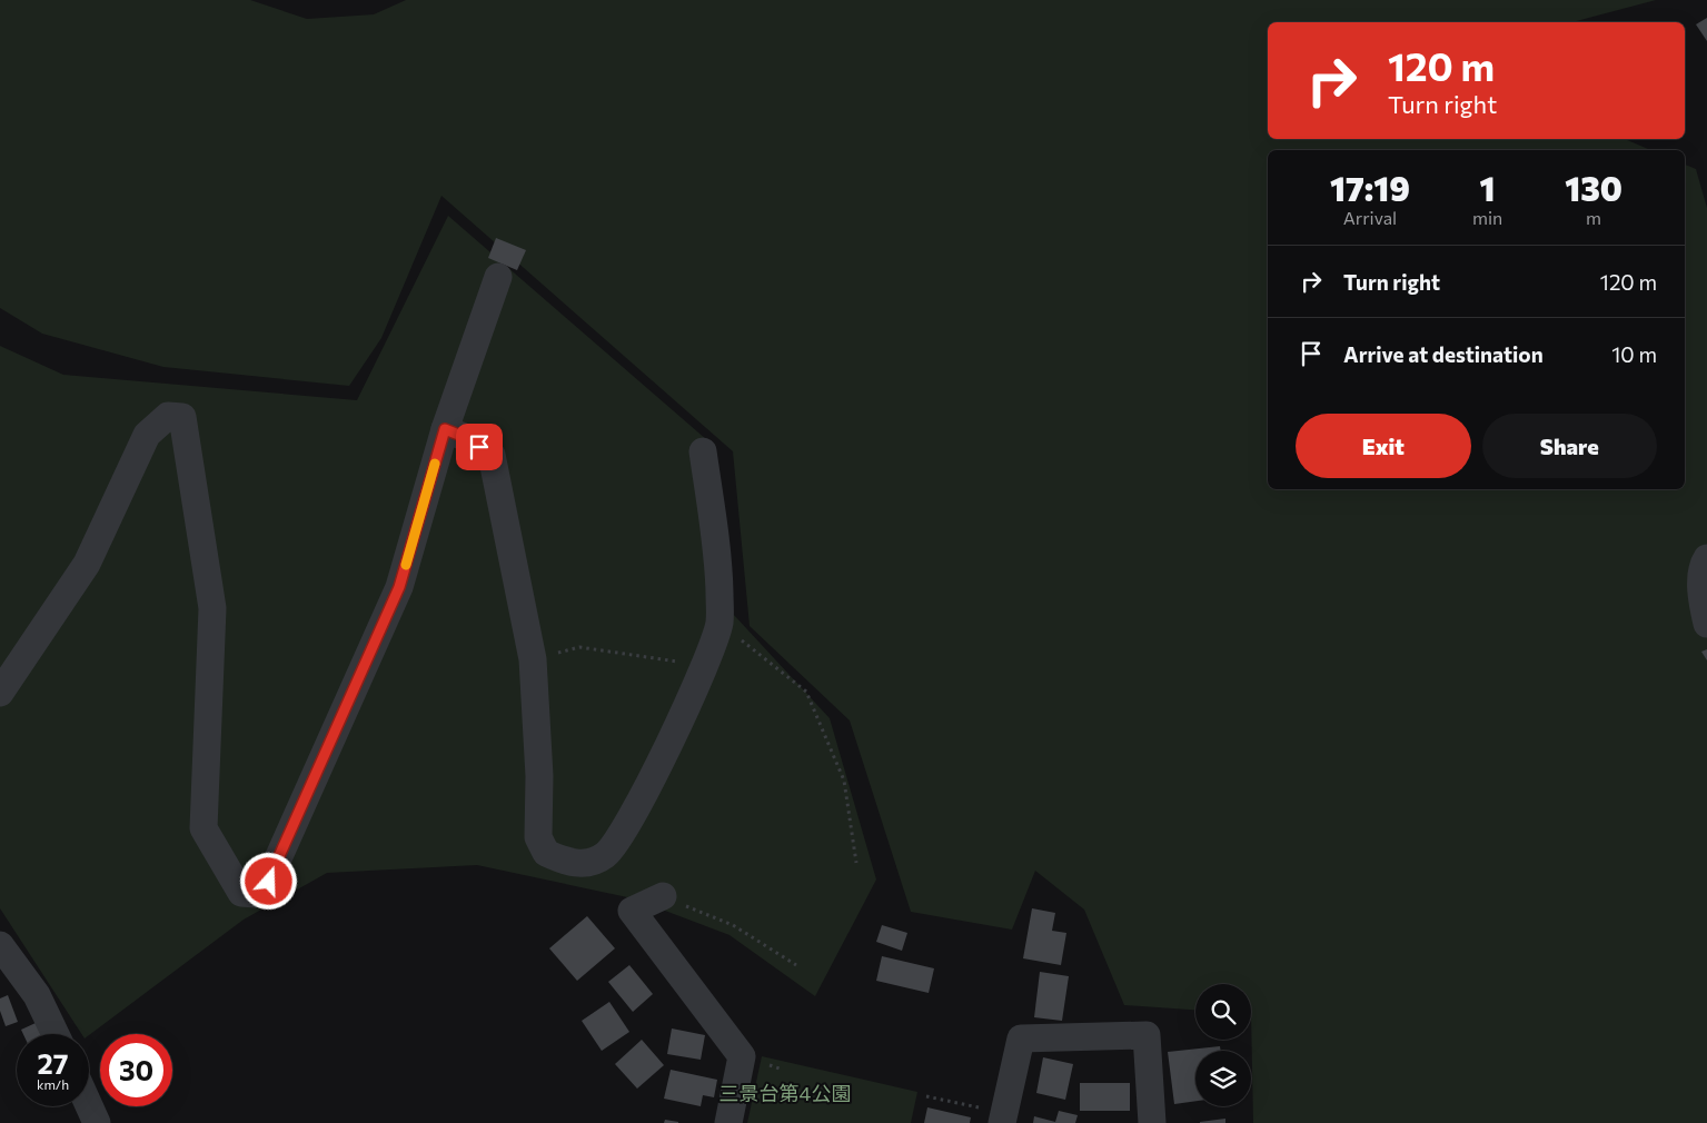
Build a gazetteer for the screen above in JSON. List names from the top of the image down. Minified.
{"parks":["三景台第4公園"],"page":{"turn":["120 m","Turn right"],"eta":["17:19","Arrival","1","min","130","m"],"list":[{"name":"Turn right","value":"120 m"},{"name":"Arrive at destination","value":"10 m"}],"buttons":["Exit","Share"],"speed":"27 km/h","limit":"30"}}
